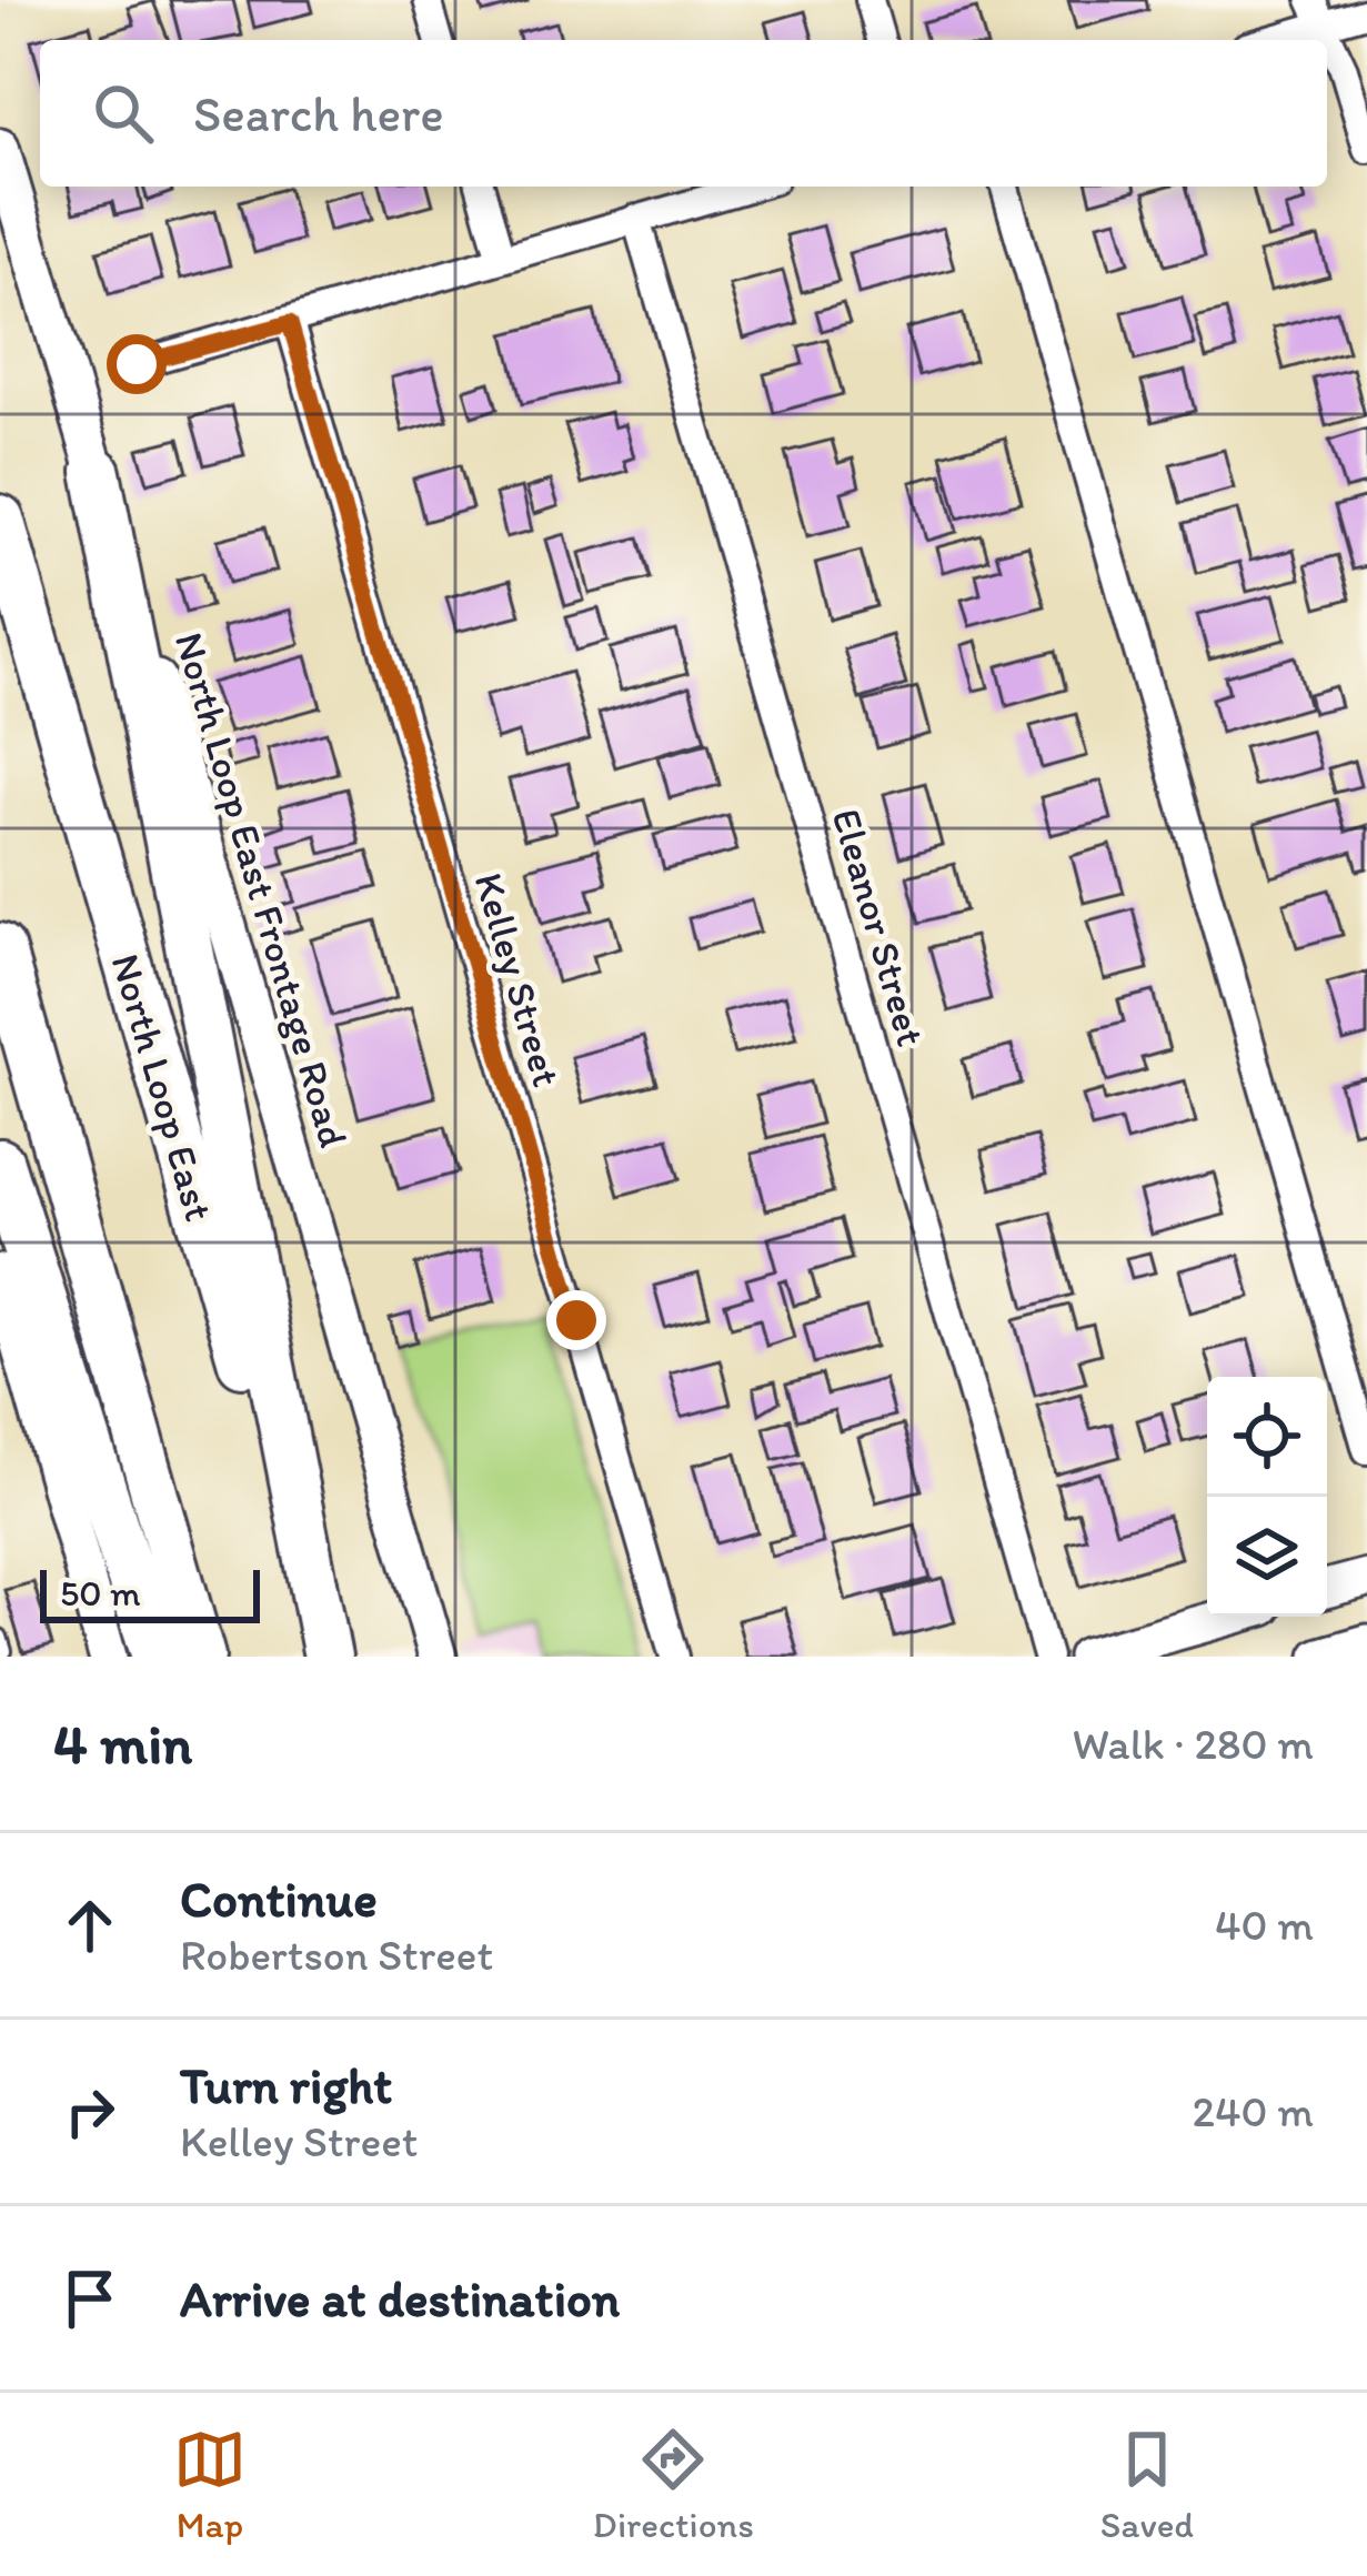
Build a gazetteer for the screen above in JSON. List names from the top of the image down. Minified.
{"streets":{"highway":["North Loop East"],"main road":["North Loop East Frontage Road"],"street":["Eleanor Street","Kelley Street"]},"scale_bar":"50 m","page":{"search":"Search here","scale":"50 m","heading":["4 min","Walk · 280 m"],"list":[["Continue","Robertson Street","40 m"],["Turn right","Kelley Street","240 m"],"Arrive at destination"],"nav":["Map","Directions","Saved"]}}
